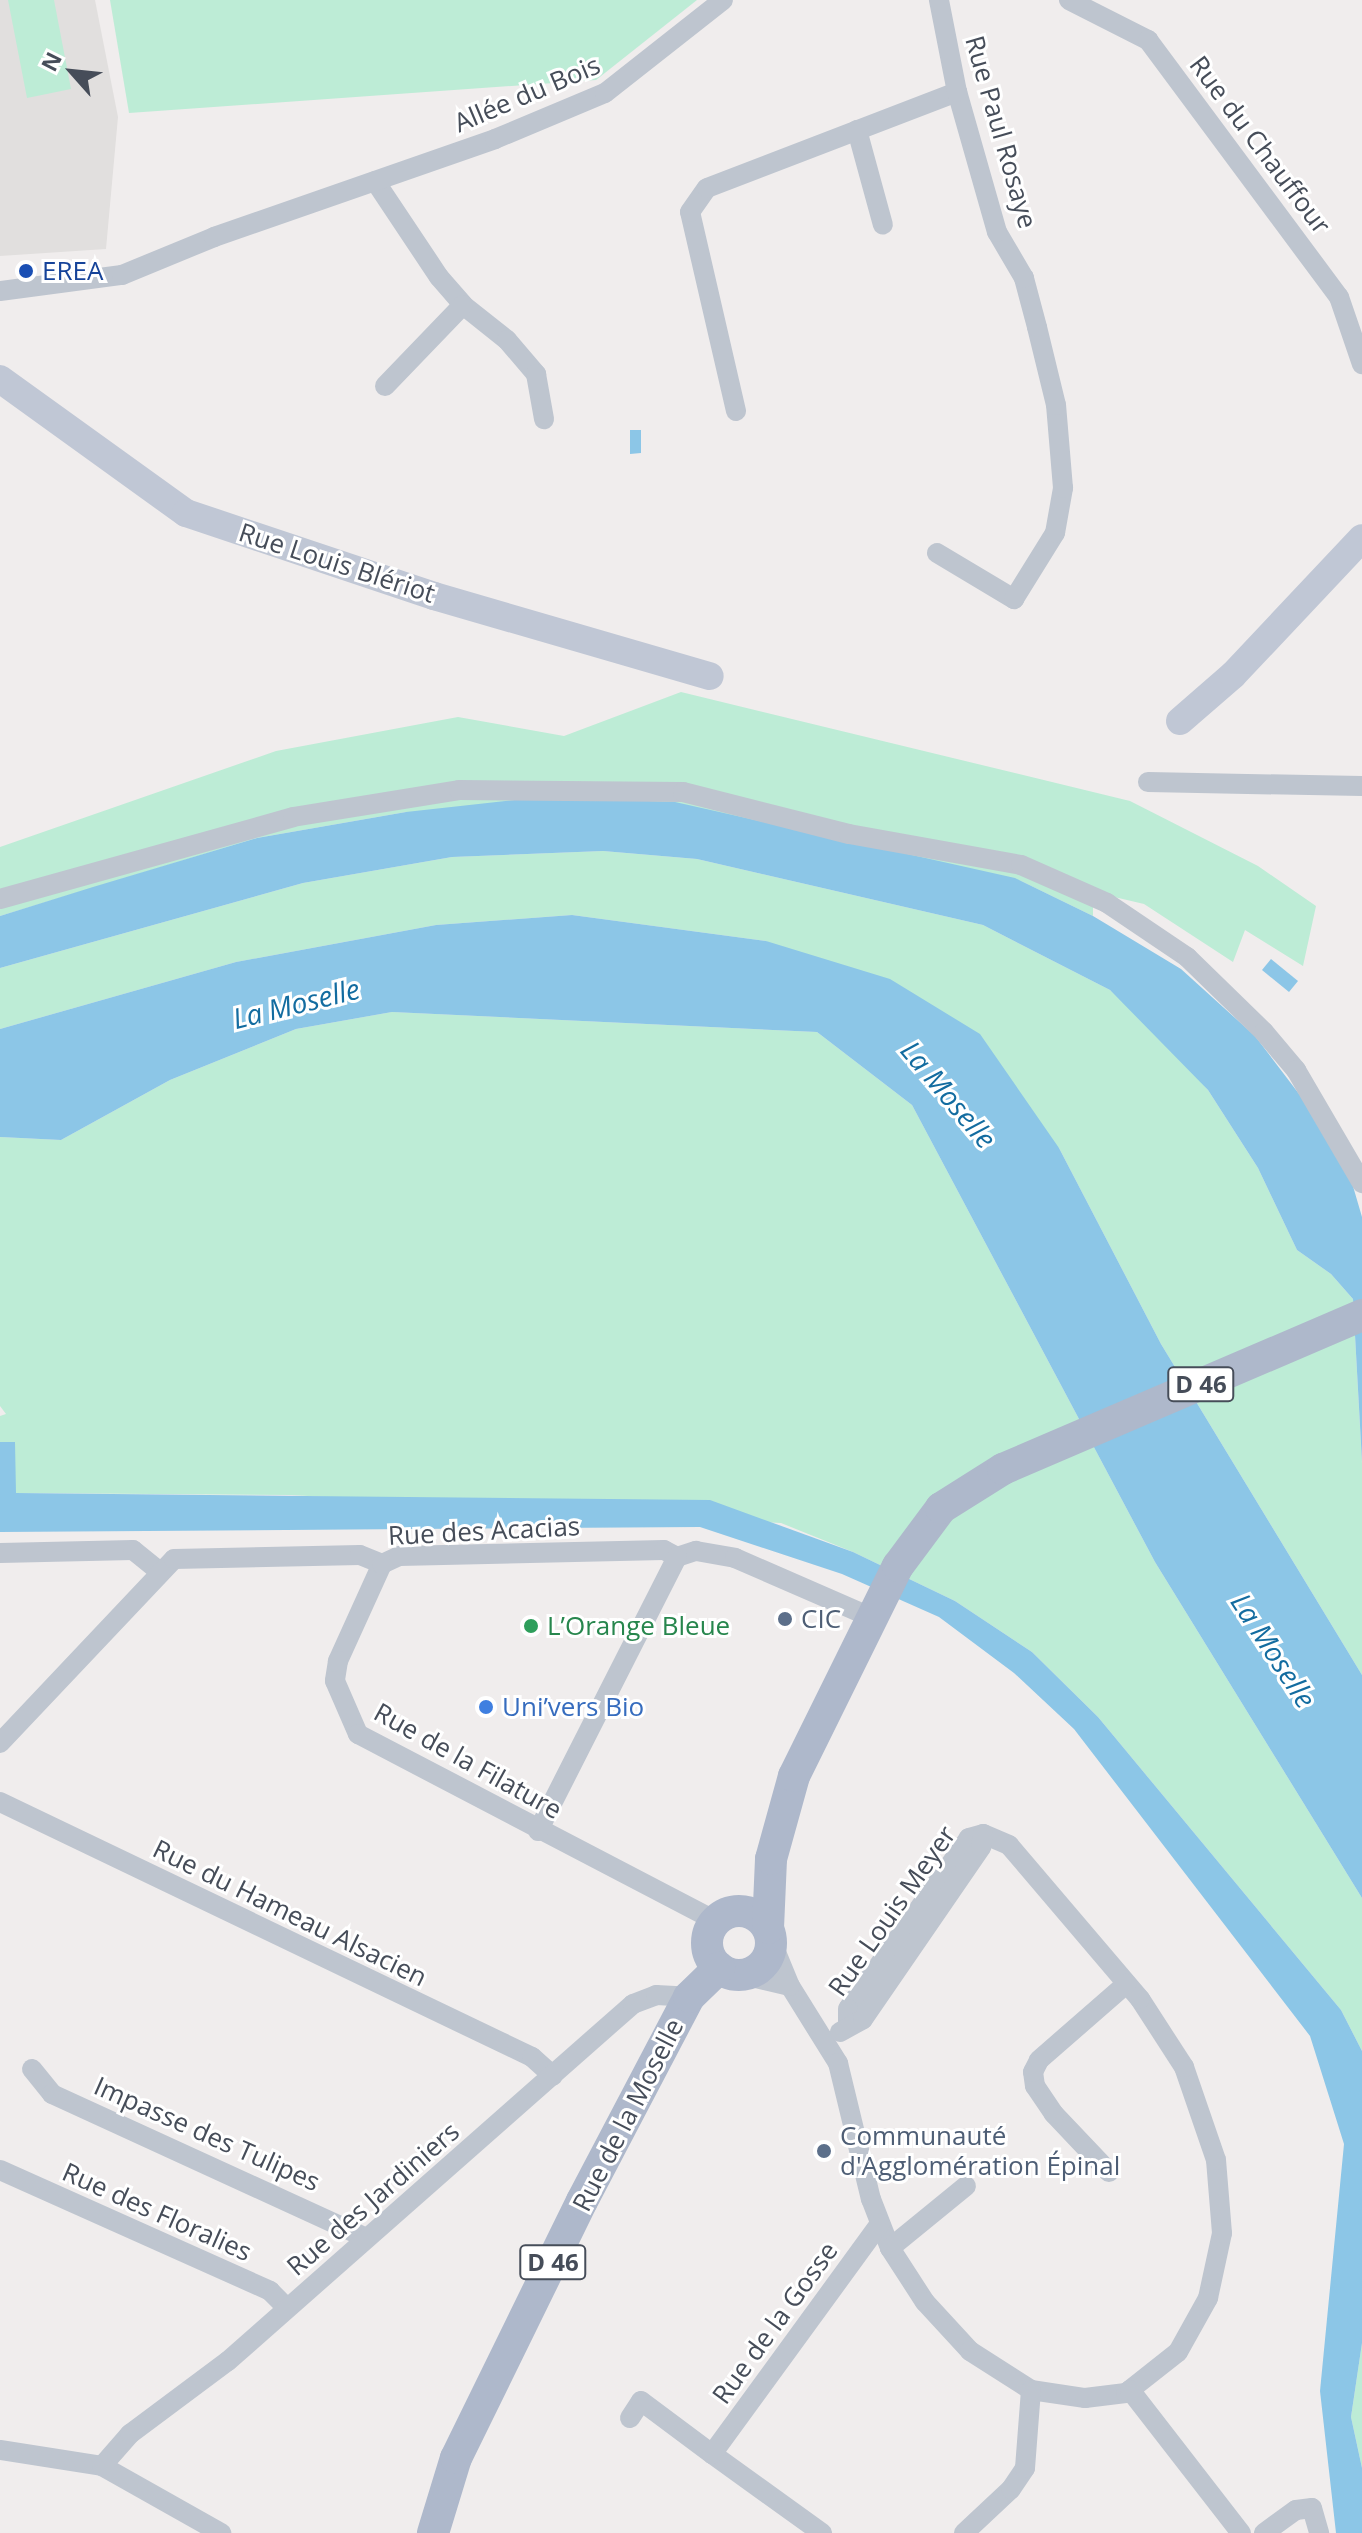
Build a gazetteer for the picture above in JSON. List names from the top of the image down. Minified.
{"streets":{"main road":["D 46","Rue de la Moselle"],"street":["Allée du Bois","Rue Paul Rosaye","Rue du Chauffour","Rue Louis Blériot","Rue des Acacias","Rue de la Filature","Rue Louis Meyer","Rue du Hameau Alsacien","Impasse des Tulipes","Rue des Jardiniers","Rue des Floralies","Rue de la Gosse"]},"crossings":[["D 46","Rue des Acacias"],["Rue des Acacias","Rue de la Filature"],["Rue de la Filature","Rue Louis Meyer"],["Rue de la Filature","Rue de la Moselle"],["Rue Louis Meyer","Rue de la Moselle"],["Rue Louis Meyer","Rue de la Gosse"],["Rue du Hameau Alsacien","Rue des Jardiniers"],["Rue de la Moselle","Rue des Jardiniers"],["Impasse des Tulipes","Rue des Jardiniers"],["Rue des Jardiniers","Rue des Floralies"]],"water":["La Moselle"],"places":["EREA","CIC","L’Orange Bleue","Uni’vers Bio","Communauté d'Agglomération Épinal"],"north":"top left"}
